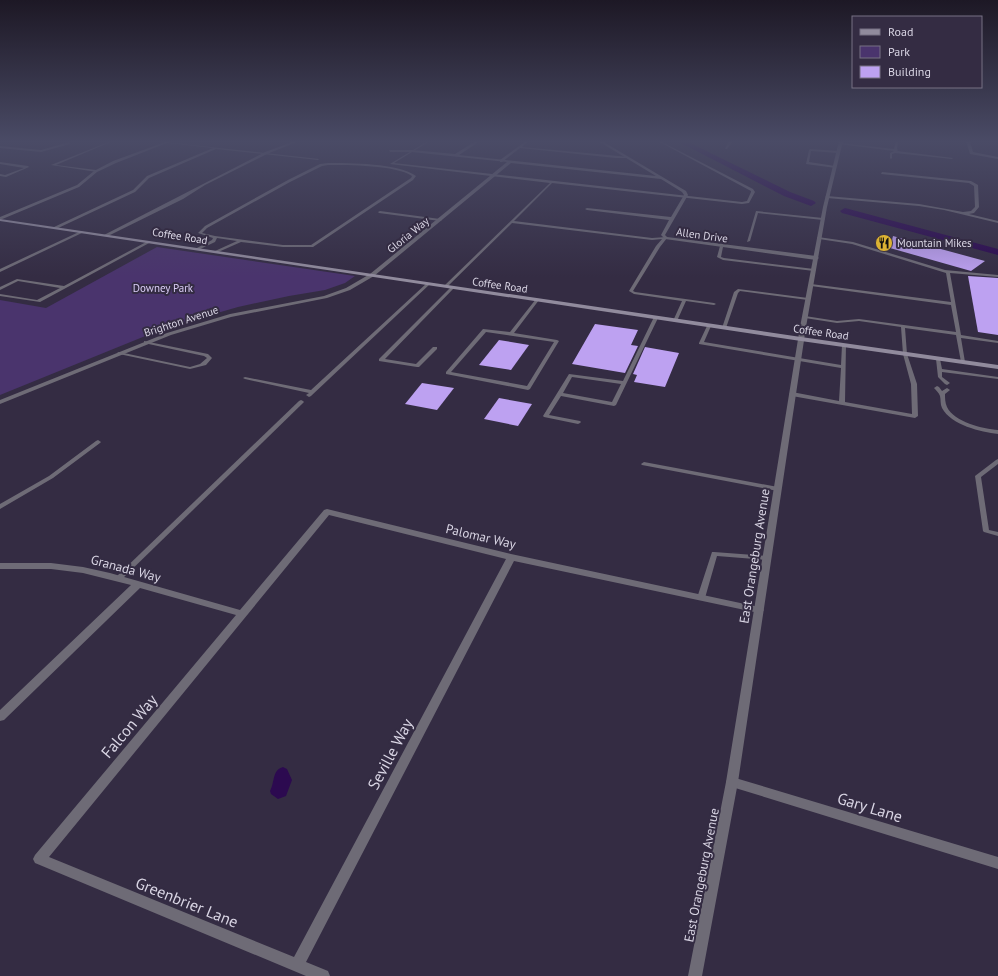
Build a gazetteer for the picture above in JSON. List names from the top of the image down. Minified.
{"streets":{"main road":["Coffee Road"],"street":["Gloria Way","Allen Drive","Brighton Avenue","Palomar Way","East Orangeburg Avenue","Granada Way","Falcon Way","Seville Way","Gary Lane","Greenbrier Lane"]},"crossings":[["Gloria Way","Coffee Road"],["Gloria Way","Brighton Avenue"],["Allen Drive","East Orangeburg Avenue"],["Coffee Road","Brighton Avenue"],["Coffee Road","East Orangeburg Avenue"],["Palomar Way","East Orangeburg Avenue"],["Palomar Way","Granada Way"],["Palomar Way","Falcon Way"],["Palomar Way","Seville Way"],["East Orangeburg Avenue","Gary Lane"],["Granada Way","Falcon Way"],["Falcon Way","Greenbrier Lane"],["Seville Way","Greenbrier Lane"]],"parks":["Downey Park"],"places":{"restaurant":["Mountain Mikes"]},"legend":["Road","Park","Building"]}
